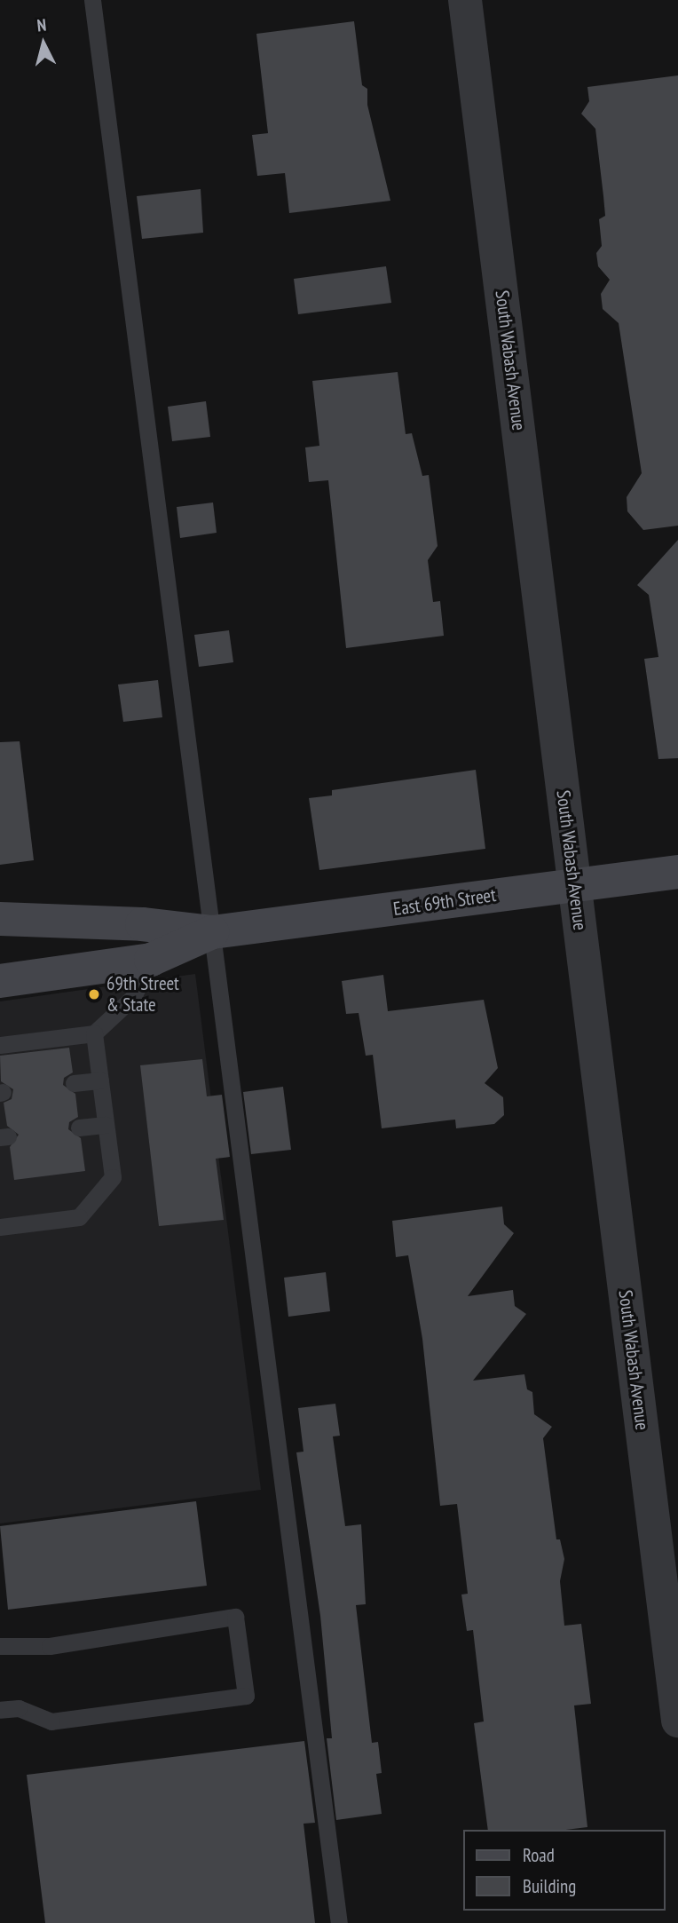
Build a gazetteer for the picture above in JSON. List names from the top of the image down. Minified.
{"streets":{"street":["South Wabash Avenue","East 69th Street"]},"crossings":[["South Wabash Avenue","East 69th Street"]],"places":["69th Street & State"],"legend":["Road","Building"],"north":"top"}
